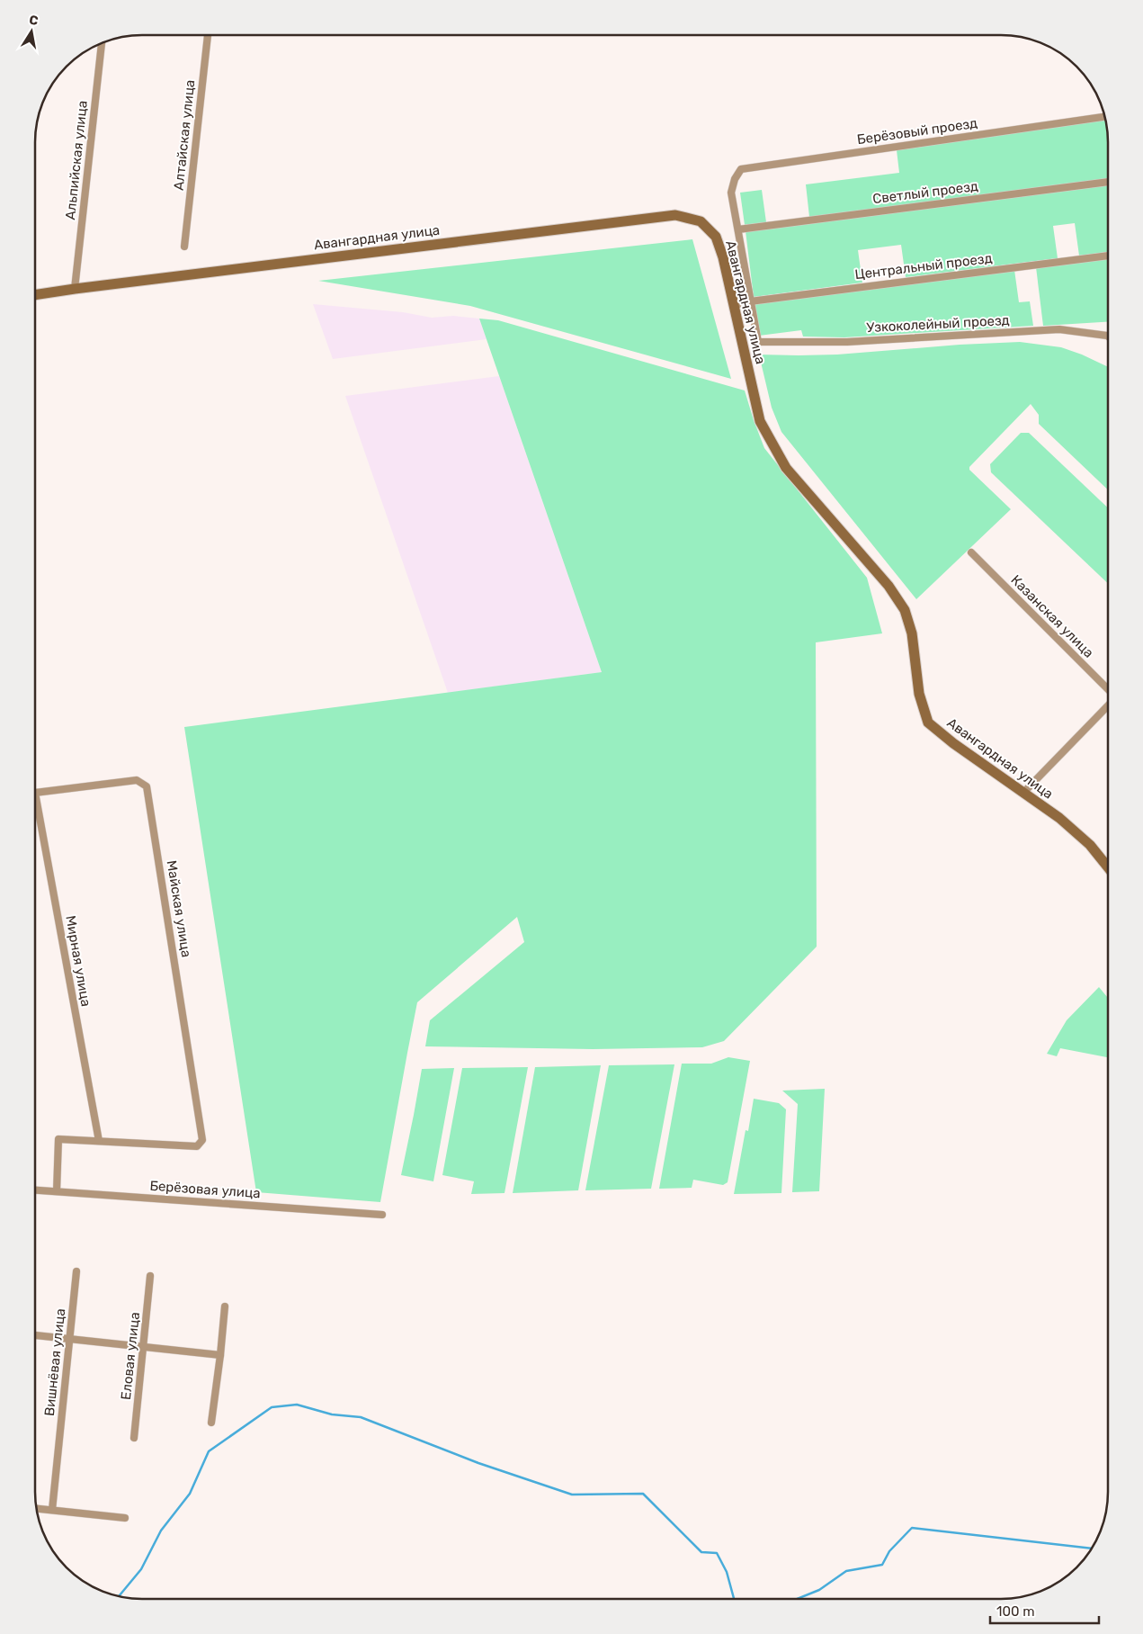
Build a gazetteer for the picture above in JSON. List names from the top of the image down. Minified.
{"streets":{"main road":["Авангардная улица"],"street":["Берёзовый проезд","Алтайская улица","Альпийская улица","Светлый проезд","Центральный проезд","Узкоколейный проезд","Казанская улица","Майская улица","Мирная улица","Берёзовая улица","Еловая улица","Вишнёвая улица"]},"crossings":[["Берёзовый проезд","Светлый проезд"],["Альпийская улица","Авангардная улица"],["Авангардная улица","Центральный проезд"],["Центральный проезд","Узкоколейный проезд"],["Майская улица","Мирная улица"]],"scale_bar":"100 m","north":"top"}
